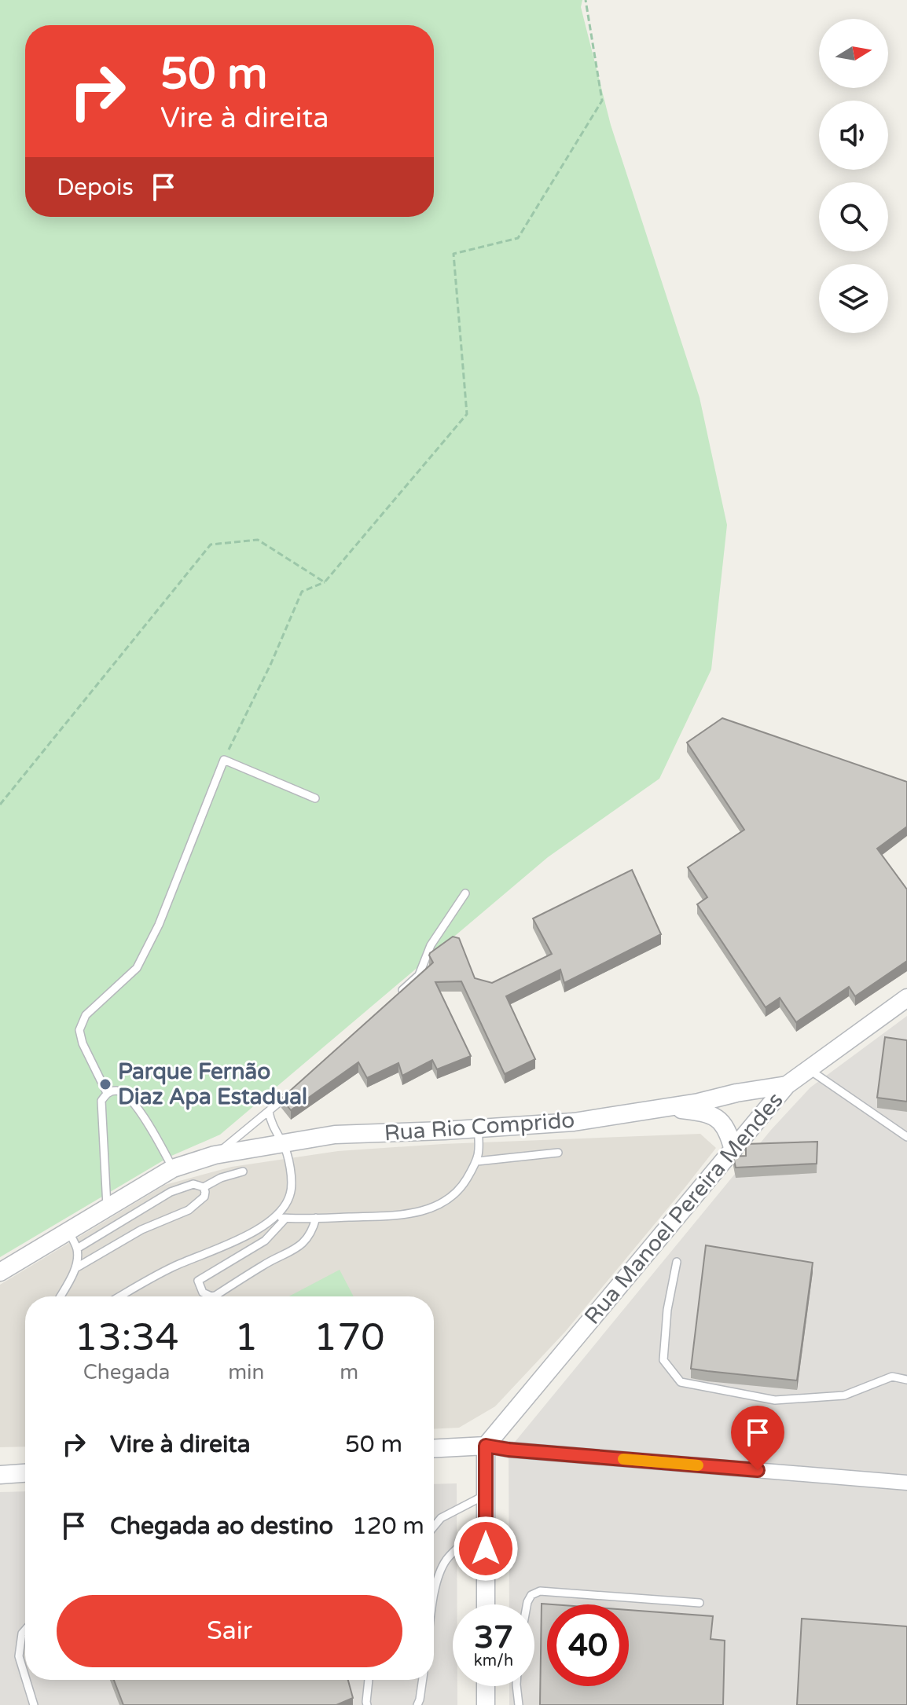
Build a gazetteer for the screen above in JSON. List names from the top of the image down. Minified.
{"streets":{"street":["Rua Rio Comprido","Rua Manoel Pereira Mendes"]},"crossings":[["Rua Rio Comprido","Rua Manoel Pereira Mendes"]],"places":["Parque Fernão Diaz Apa Estadual"],"north":"right","page":{"turn":["50 m","Vire à direita"],"then":"Depois","eta":["13:34","Chegada","1","min","170","m"],"list":[{"name":"Vire à direita","value":"50 m"},{"name":"Chegada ao destino","value":"120 m"}],"buttons":"Sair","speed":"37 km/h","limit":"40"}}
